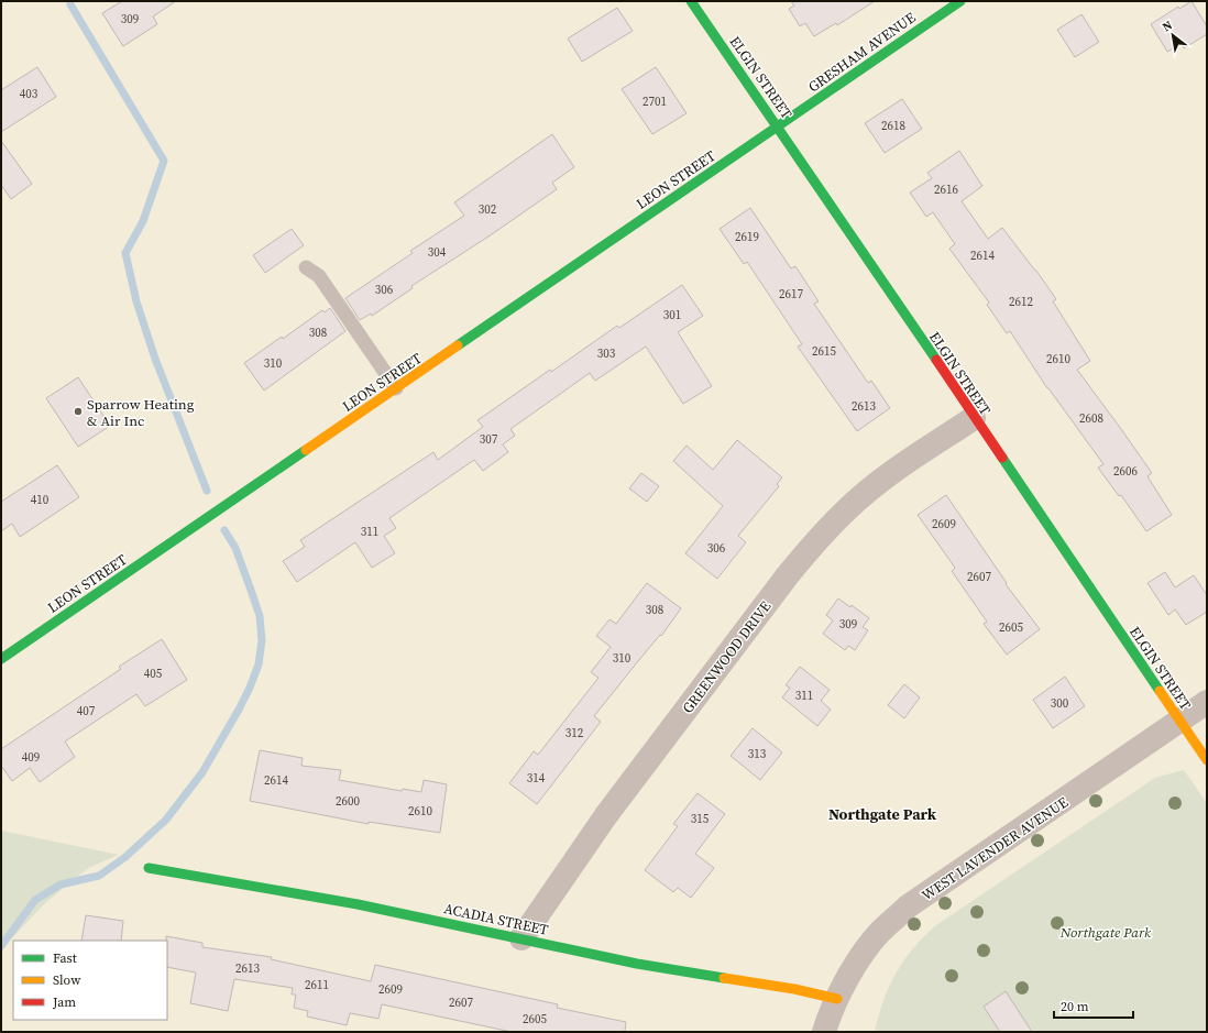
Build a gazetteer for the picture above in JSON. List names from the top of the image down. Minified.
{"streets":{"street":["GRESHAM AVENUE","ELGIN STREET","LEON STREET","GREENWOOD DRIVE","WEST LAVENDER AVENUE","ACADIA STREET"]},"crossings":[["GRESHAM AVENUE","ELGIN STREET"],["GRESHAM AVENUE","LEON STREET"],["ELGIN STREET","LEON STREET"],["ELGIN STREET","GREENWOOD DRIVE"],["ELGIN STREET","WEST LAVENDER AVENUE"],["GREENWOOD DRIVE","ACADIA STREET"],["WEST LAVENDER AVENUE","ACADIA STREET"]],"districts":["Northgate Park"],"parks":["Northgate Park"],"places":["Sparrow Heating & Air Inc"],"house_numbers":["309","403","2701","2618","2616","302","2619","304","2614","306","2617","2612","301","308","2615","303","2610","310","2613","2608","307","2606","410","2609","311","306","2607","308","309","2605","310","405","311","300","407","312","313","409","314","2614","2600","2610","315","2613","2611","2609","2607","2605"],"legend":["Fast","Slow","Jam"],"scale_bar":"20 m","north":"top left"}
